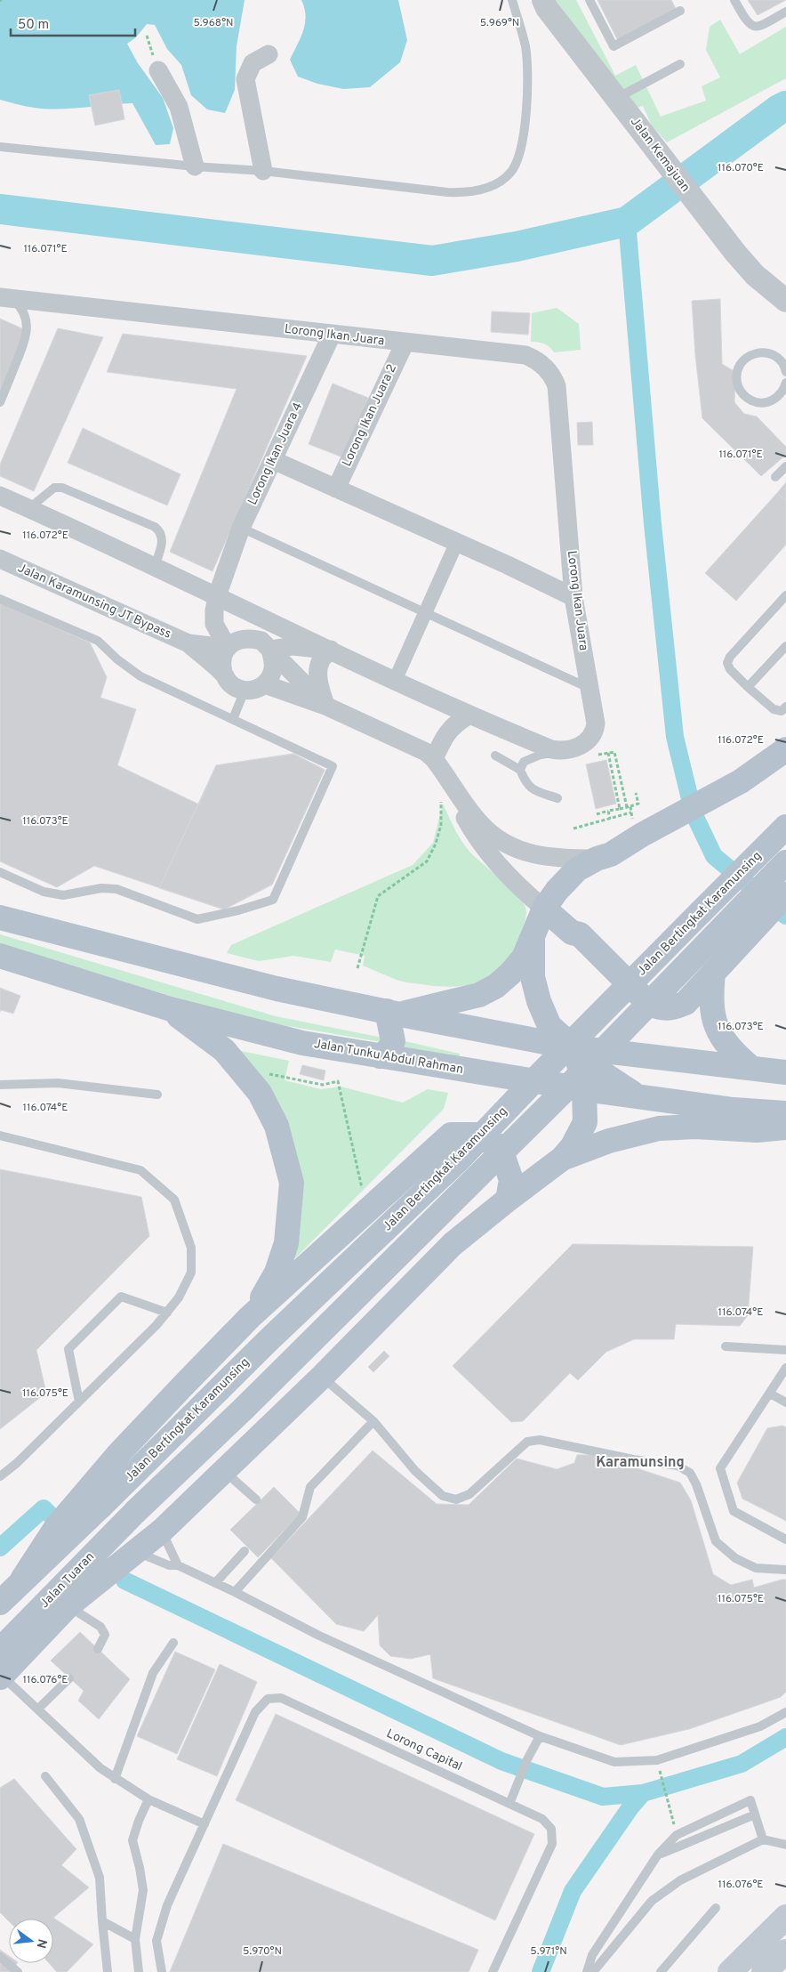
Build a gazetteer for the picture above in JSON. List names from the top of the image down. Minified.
{"streets":{"main road":["Jalan Bertingkat Karamunsing","Jalan Tunku Abdul Rahman","Jalan Tuaran"],"street":["Jalan Kemajuan","Lorong Ikan Juara","Lorong Ikan Juara 2","Lorong Ikan Juara 4","Jalan Karamunsing JT Bypass"],"lane":["Lorong Capital"]},"crossings":[["Lorong Ikan Juara","Lorong Ikan Juara 2"],["Lorong Ikan Juara","Lorong Ikan Juara 4"],["Lorong Ikan Juara 4","Jalan Karamunsing JT Bypass"],["Jalan Bertingkat Karamunsing","Jalan Tuaran"]],"districts":["Karamunsing"],"scale_bar":"50 m","north":"right","coordinates":["5.968°N","5.969°N","116.070°E","116.071°E","116.072°E","116.073°E","116.074°E","116.075°E","116.076°E","5.970°N","5.971°N"]}
